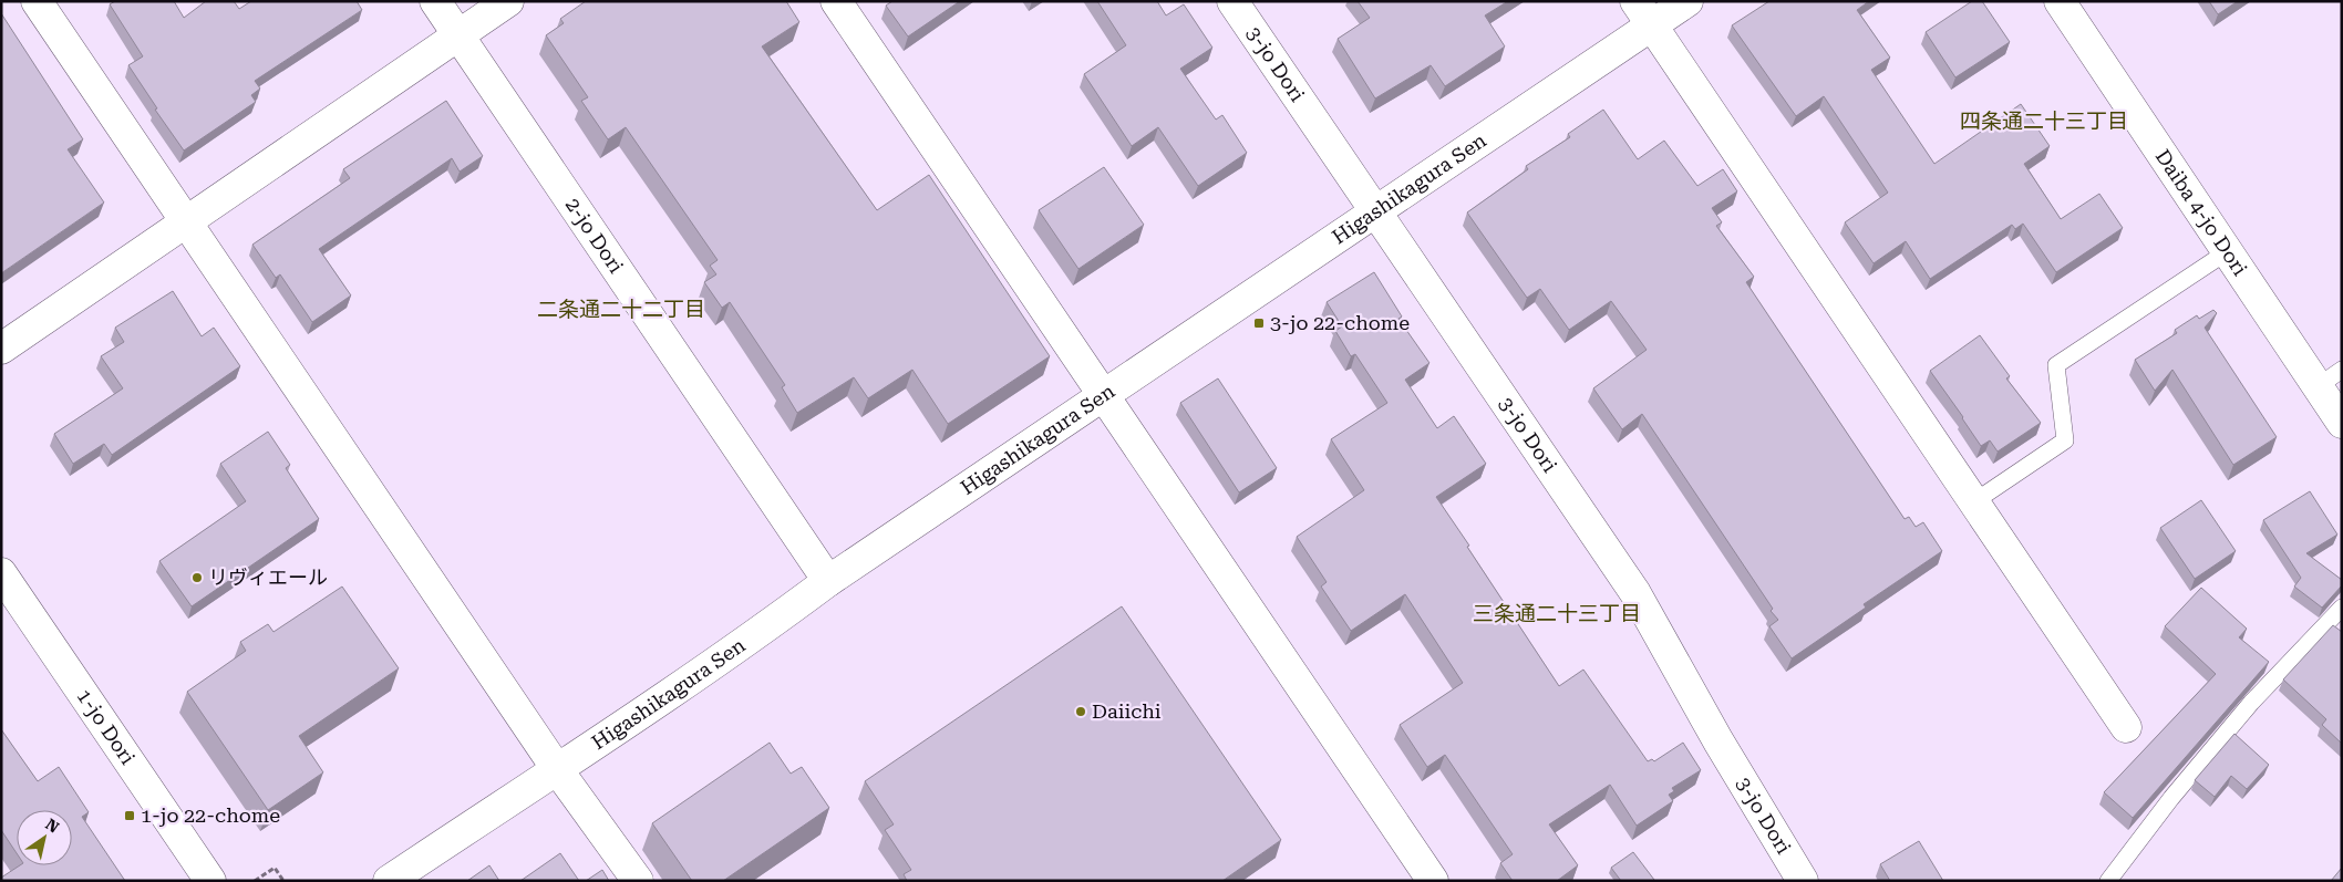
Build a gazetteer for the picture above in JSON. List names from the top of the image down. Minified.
{"streets":{"street":["3-jo Dori","Higashikagura Sen","Daiba 4-jo Dori","2-jo Dori","1-jo Dori"]},"crossings":[["3-jo Dori","Higashikagura Sen"],["Higashikagura Sen","2-jo Dori"]],"districts":["四条通二十三丁目","二条通二十二丁目","三条通二十三丁目"],"places":{"transit":["3-jo 22-chome","1-jo 22-chome"],"other":["リヴィエール","Daiichi"]},"north":"top right"}
